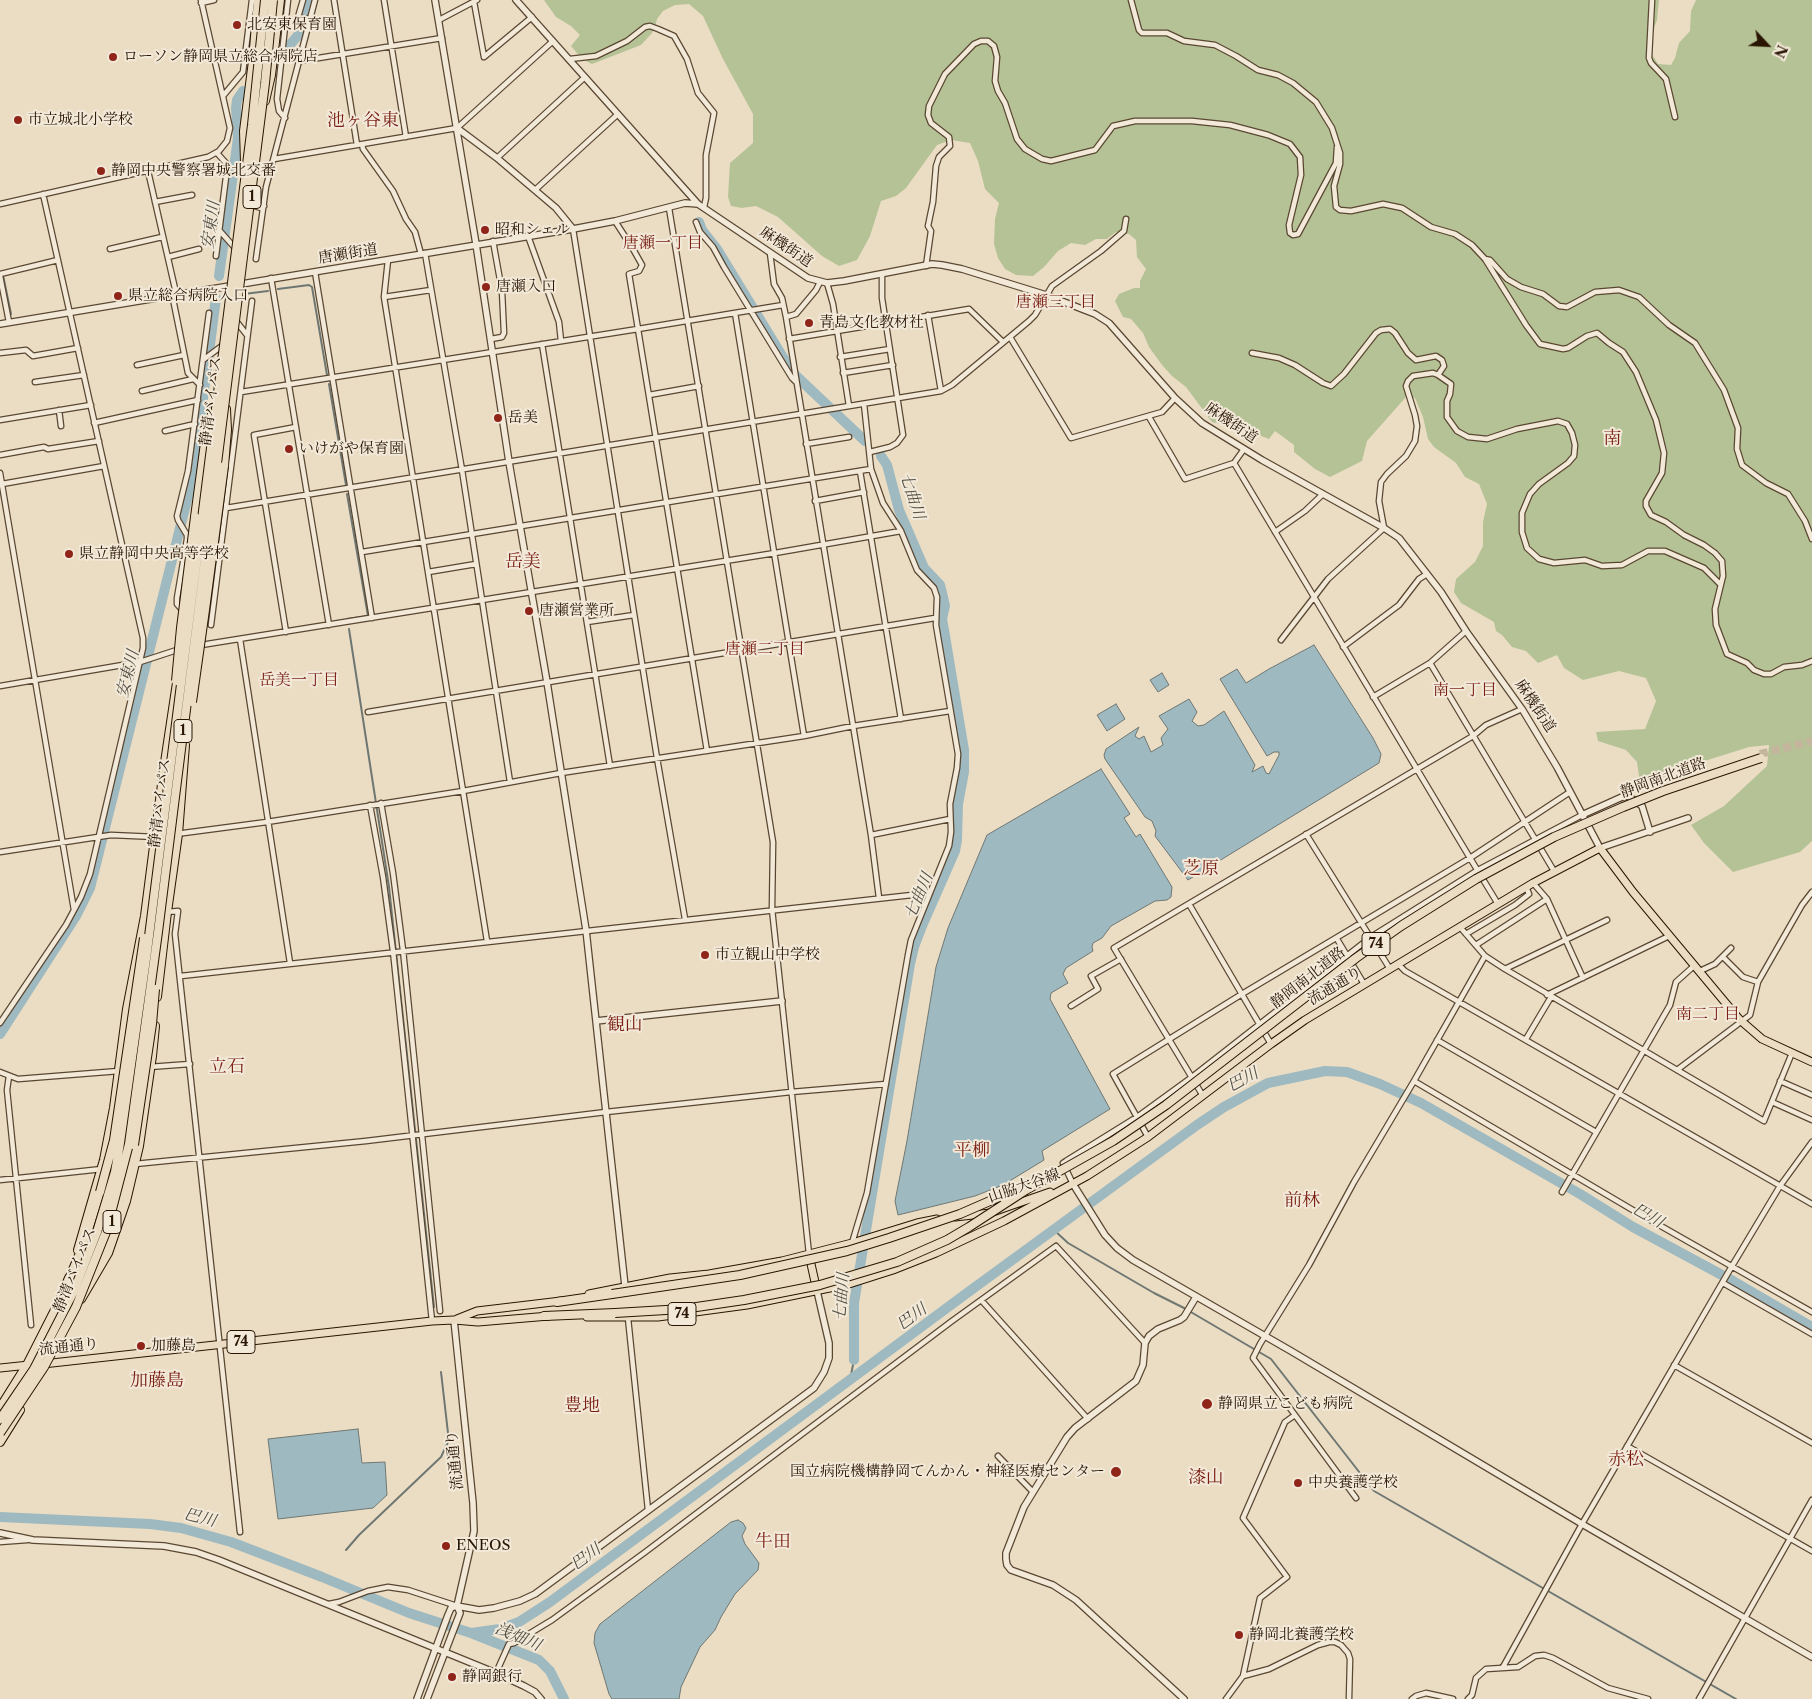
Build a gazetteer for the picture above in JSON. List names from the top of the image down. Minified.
{"streets":{"highway":["1","静清バイパス","静岡南北道路","74"],"main road":["麻機街道","流通通り","山脇大谷線"],"street":["唐瀬街道"]},"crossings":[["1","唐瀬街道"],["1","静清バイパス"],["1","流通通り"],["麻機街道","唐瀬街道"],["麻機街道","流通通り"],["静岡南北道路","74"],["74","流通通り"],["74","山脇大谷線"],["流通通り","山脇大谷線"]],"districts":["池ヶ谷東","唐瀬一丁目","唐瀬三丁目","南","岳美","唐瀬二丁目","岳美一丁目","南一丁目","芝原","南二丁目","観山","立石","平柳","前林","加藤島","豊地","赤松","漆山","牛田"],"water":["安東川","七曲川","巴川","浅畑川"],"places":["北安東保育園","ローソン静岡県立総合病院店","市立城北小学校","静岡中央警察署城北交番","昭和シェル","唐瀬入口","県立総合病院入口","青島文化教材社","岳美","いけがや保育園","県立静岡中央高等学校","唐瀬営業所","市立観山中学校","加藤島","静岡県立こども病院","国立病院機構静岡てんかん・神経医療センター","中央養護学校","ENEOS","静岡北養護学校","静岡銀行"],"north":"bottom right"}
